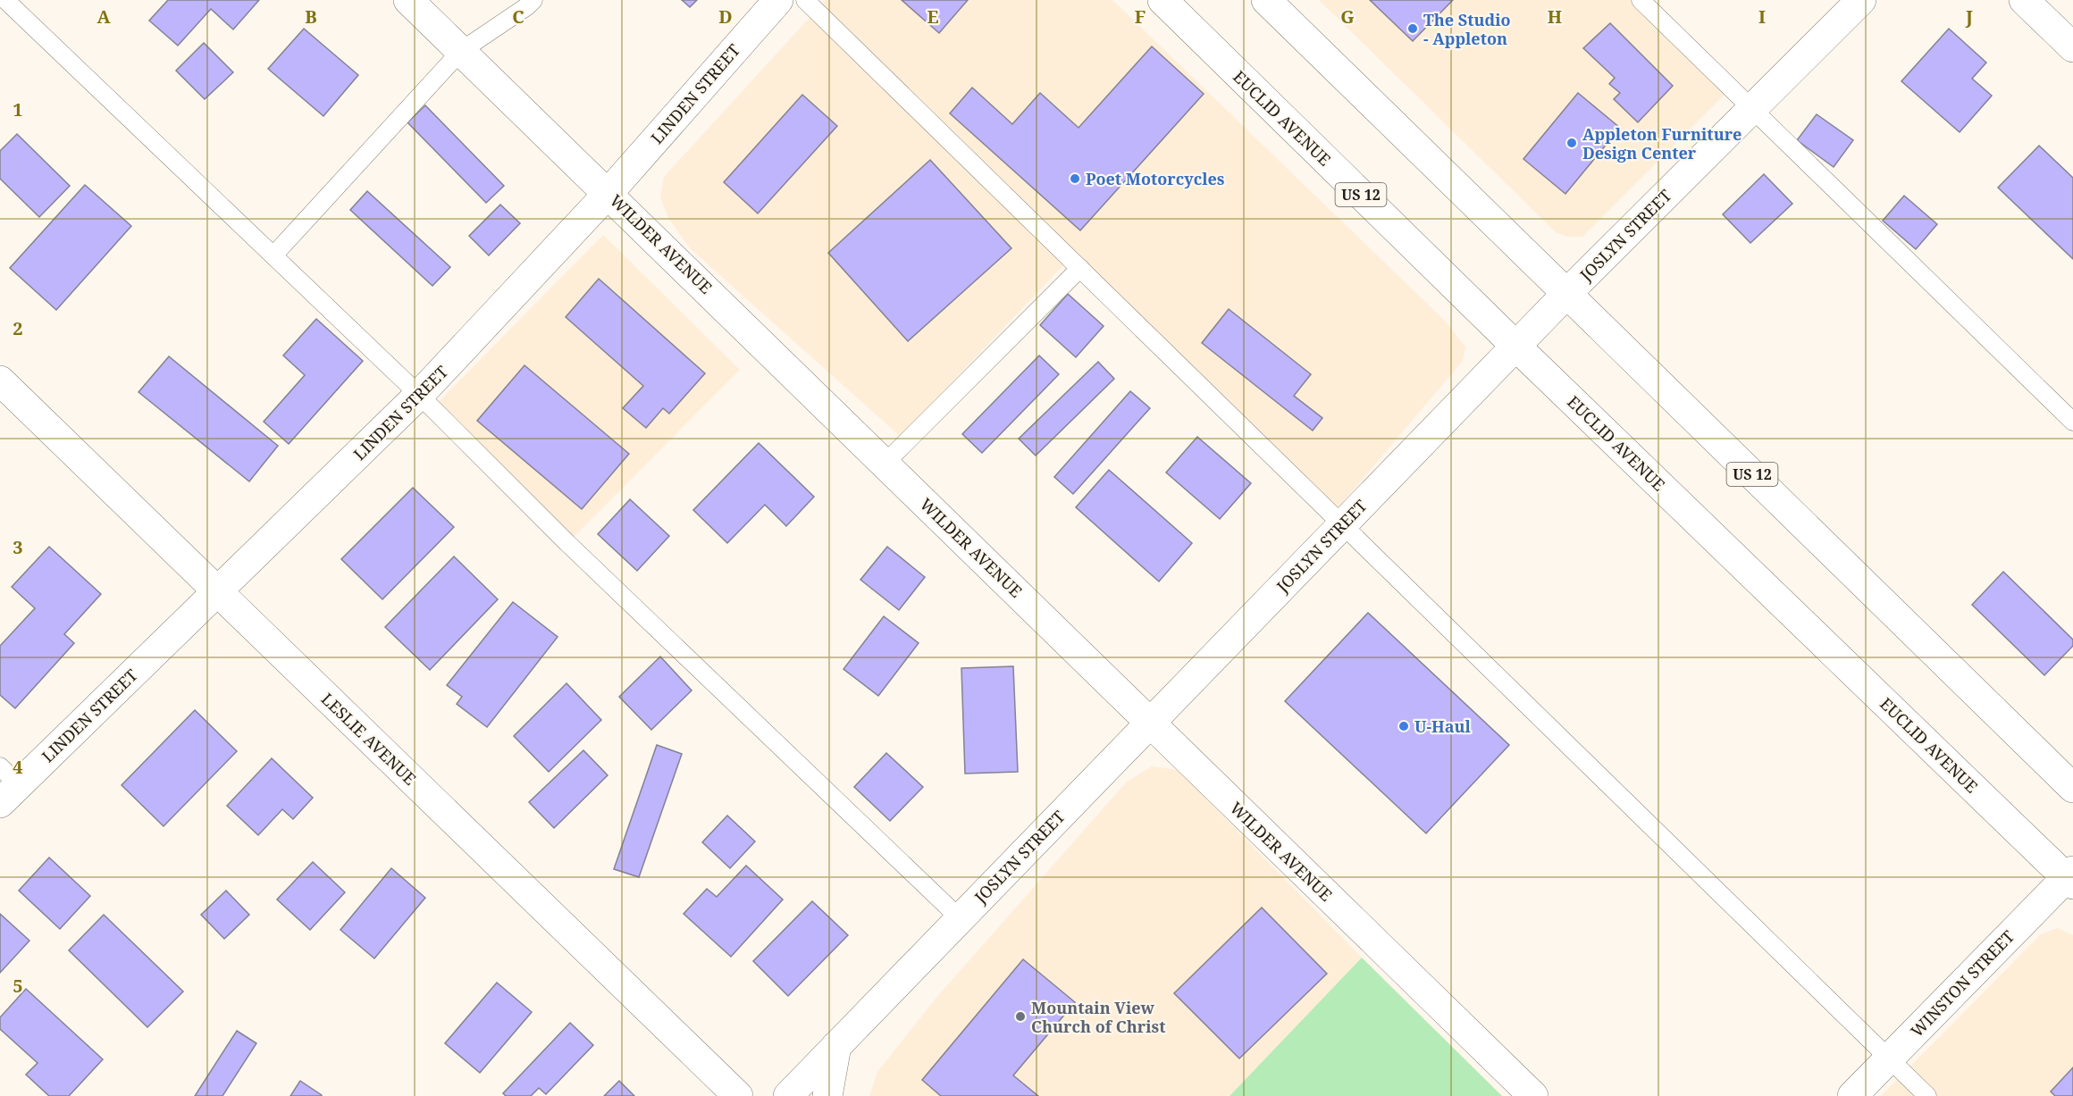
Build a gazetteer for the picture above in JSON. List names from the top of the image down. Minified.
{"streets":{"main road":["LINDEN STREET","EUCLID AVENUE","US 12","JOSLYN STREET","WILDER AVENUE","LESLIE AVENUE","WINSTON STREET"]},"crossings":[["LINDEN STREET","WILDER AVENUE"],["LINDEN STREET","LESLIE AVENUE"],["EUCLID AVENUE","JOSLYN STREET"],["EUCLID AVENUE","WINSTON STREET"],["US 12","JOSLYN STREET"],["JOSLYN STREET","WILDER AVENUE"]],"places":["The Studio - Appleton","Appleton Furniture Design Center","Poet Motorcycles","U-Haul","Mountain View Church of Christ"],"grid":{"columns":["A","B","C","D","E","F","G","H","I","J"],"rows":["1","2","3","4","5"]}}
